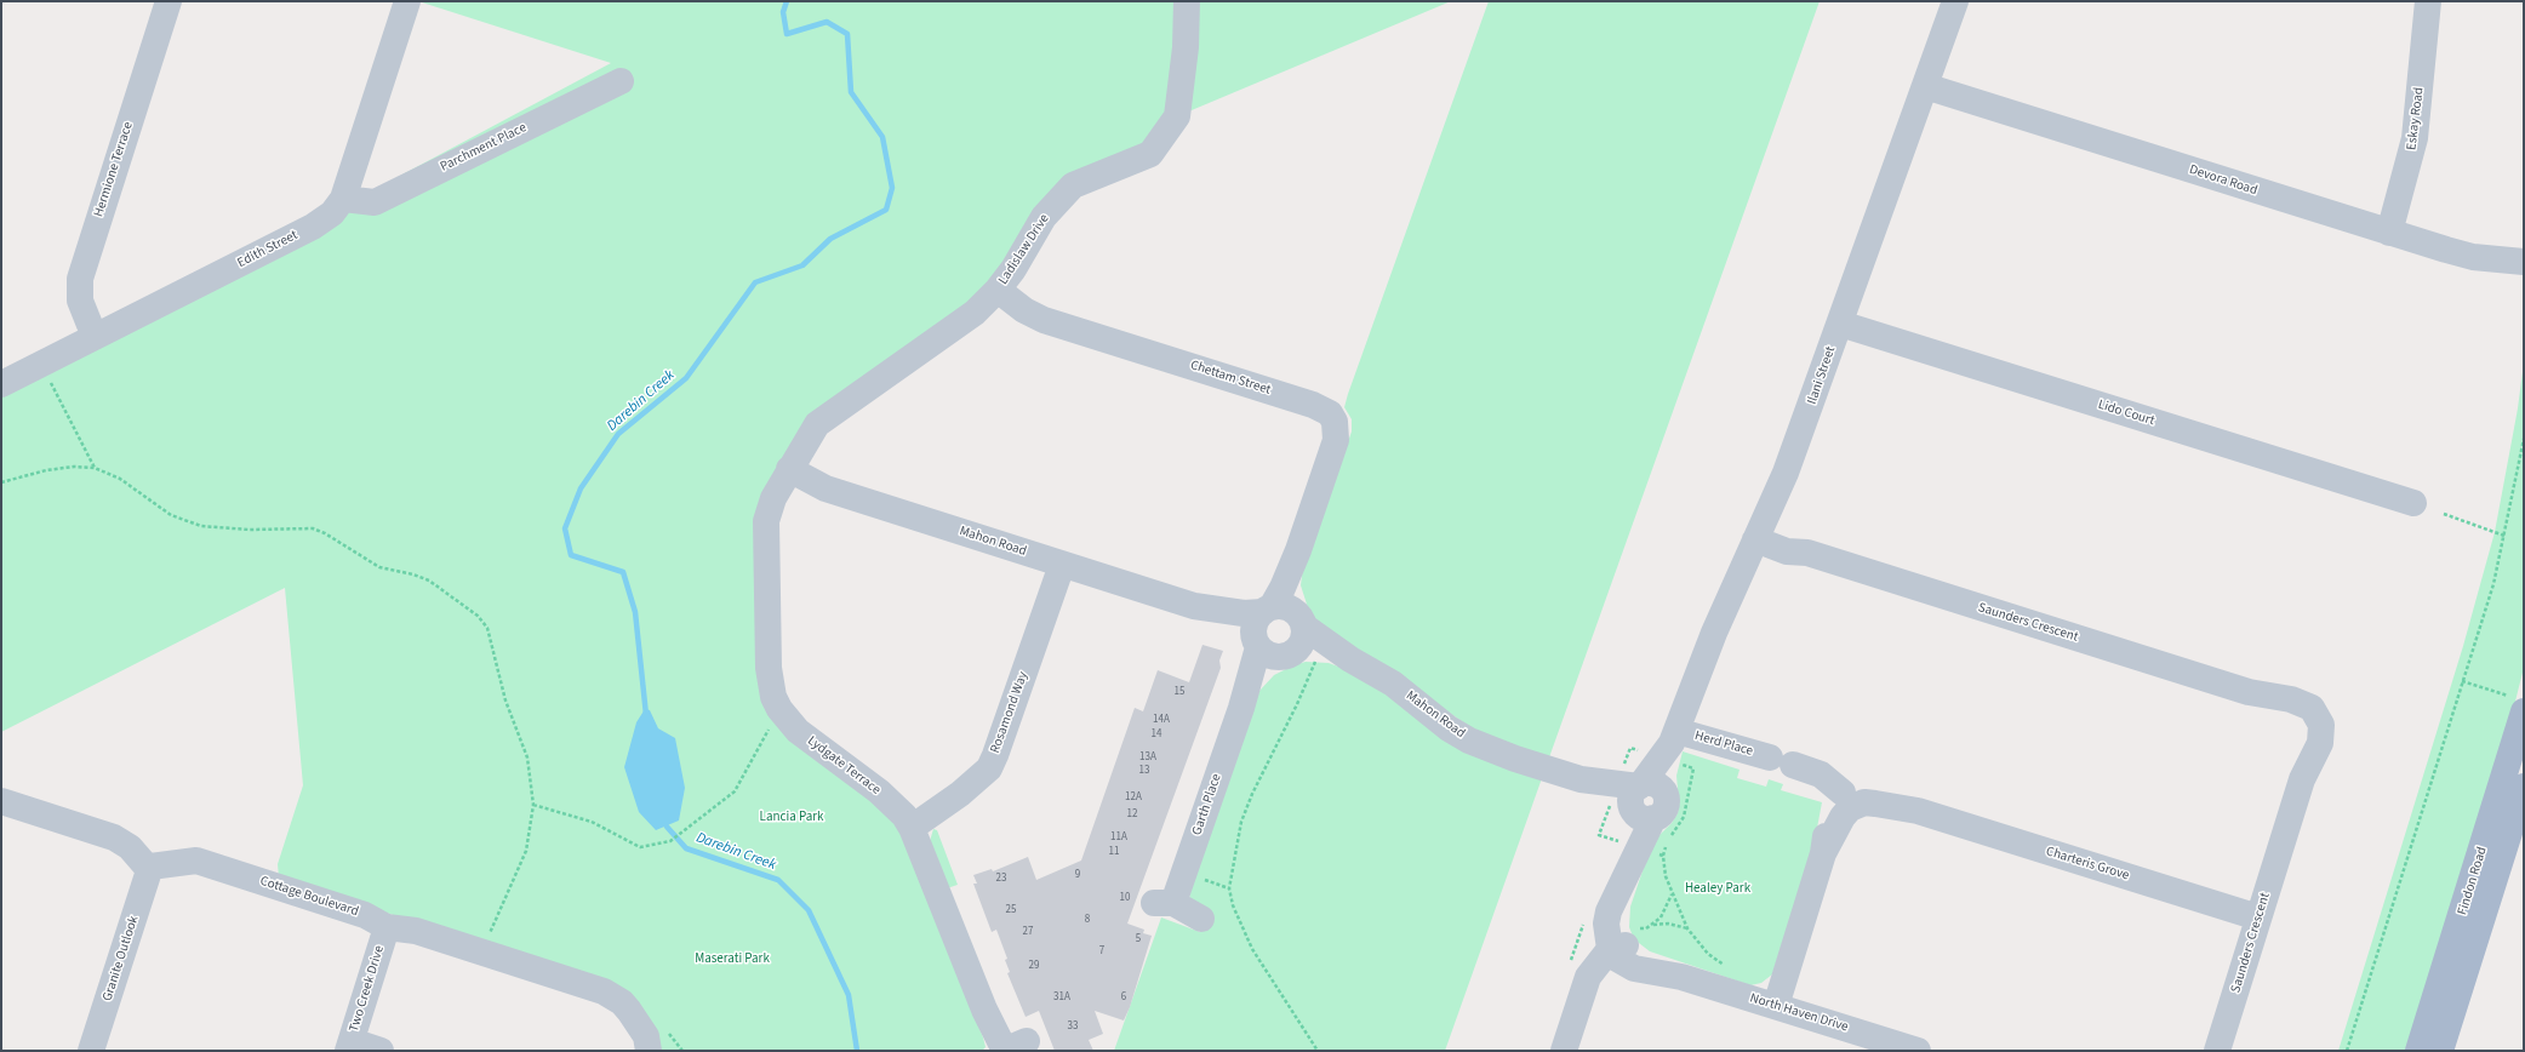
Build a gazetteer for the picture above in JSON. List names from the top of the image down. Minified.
{"streets":{"main road":["Findon Road"],"street":["Eskay Road","Parchment Place","Hermione Terrace","Devora Road","Edith Street","Ladislaw Drive","Ilani Street","Chettam Street","Lido Court","Mahon Road","Saunders Crescent","Rosamond Way","Herd Place","Lydgate Terrace","Garth Place","Charteris Grove","Cottage Boulevard","Granite Outlook","Two Creek Drive","North Haven Drive"]},"crossings":[["Eskay Road","Devora Road"],["Parchment Place","Edith Street"],["Hermione Terrace","Edith Street"],["Devora Road","Ilani Street"],["Ladislaw Drive","Chettam Street"],["Ladislaw Drive","Mahon Road"],["Ladislaw Drive","Lydgate Terrace"],["Ilani Street","Lido Court"],["Ilani Street","Mahon Road"],["Ilani Street","Saunders Crescent"],["Ilani Street","Herd Place"],["Ilani Street","North Haven Drive"],["Chettam Street","Mahon Road"],["Chettam Street","Garth Place"],["Mahon Road","Rosamond Way"],["Mahon Road","Lydgate Terrace"],["Mahon Road","Garth Place"],["Saunders Crescent","Charteris Grove"],["Rosamond Way","Lydgate Terrace"],["Herd Place","Charteris Grove"],["Charteris Grove","North Haven Drive"],["Cottage Boulevard","Granite Outlook"],["Cottage Boulevard","Two Creek Drive"]],"water":["Darebin Creek"],"parks":["Lancia Park","Healey Park","Maserati Park"],"house_numbers":["15","14A","14","13A","13","12A","12","11A","11","9","23","10","25","8","27","5","7","29","31A","6","33"]}
